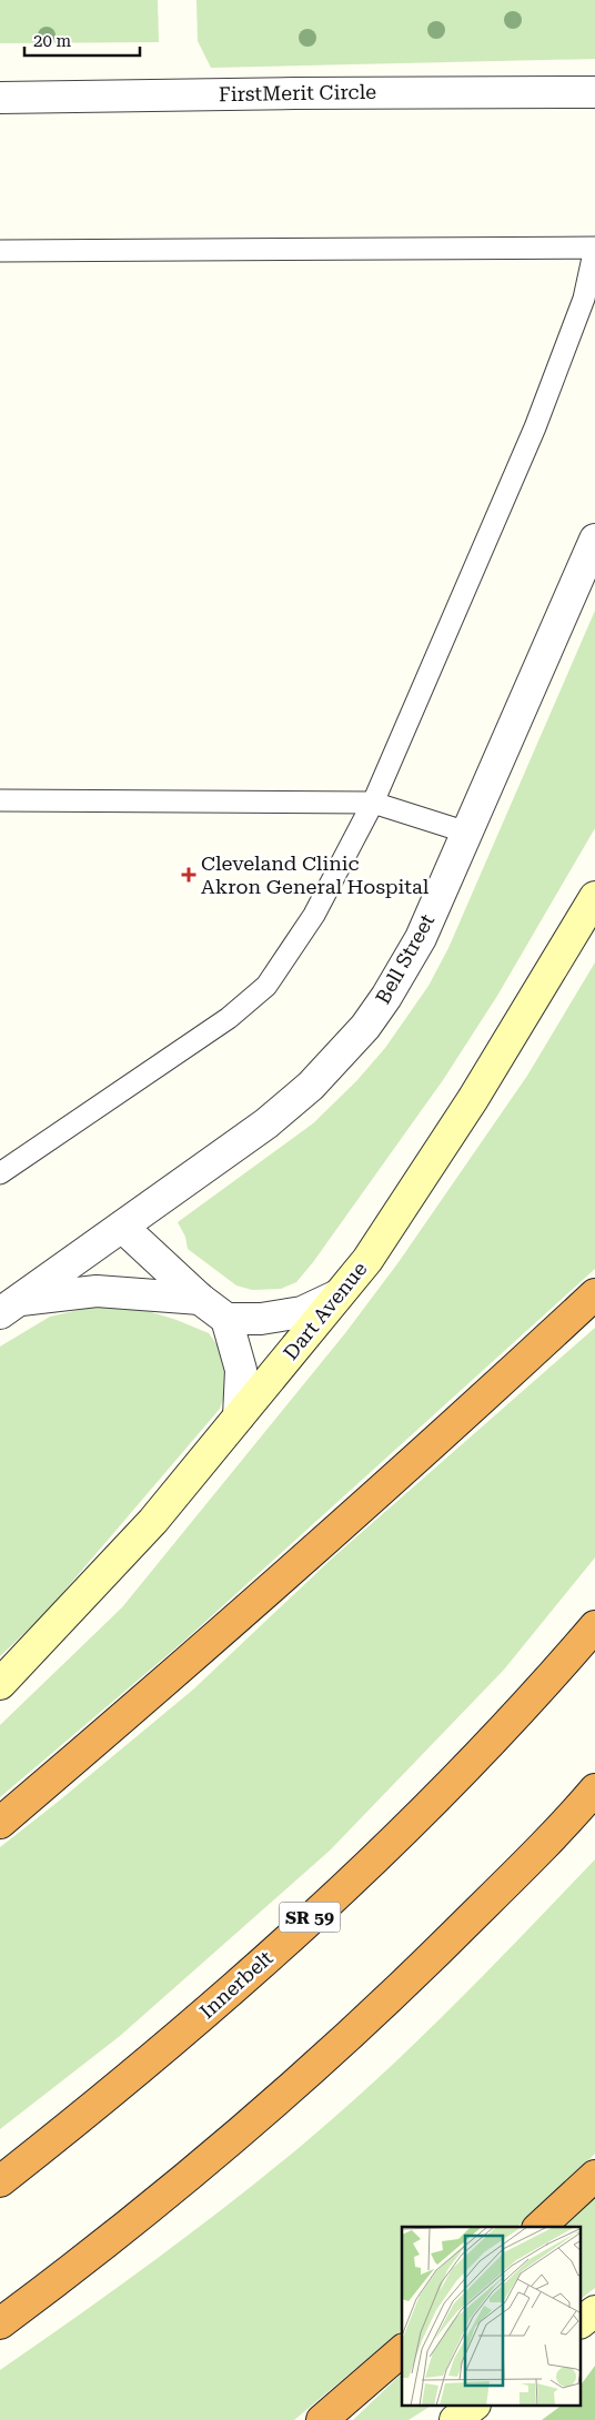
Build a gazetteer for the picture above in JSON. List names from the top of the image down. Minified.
{"streets":{"highway":["SR 59","Innerbelt"],"main road":["Dart Avenue"],"street":["FirstMerit Circle","Bell Street"]},"places":{"health":["Cleveland Clinic Akron General Hospital"]},"scale_bar":"20 m"}
